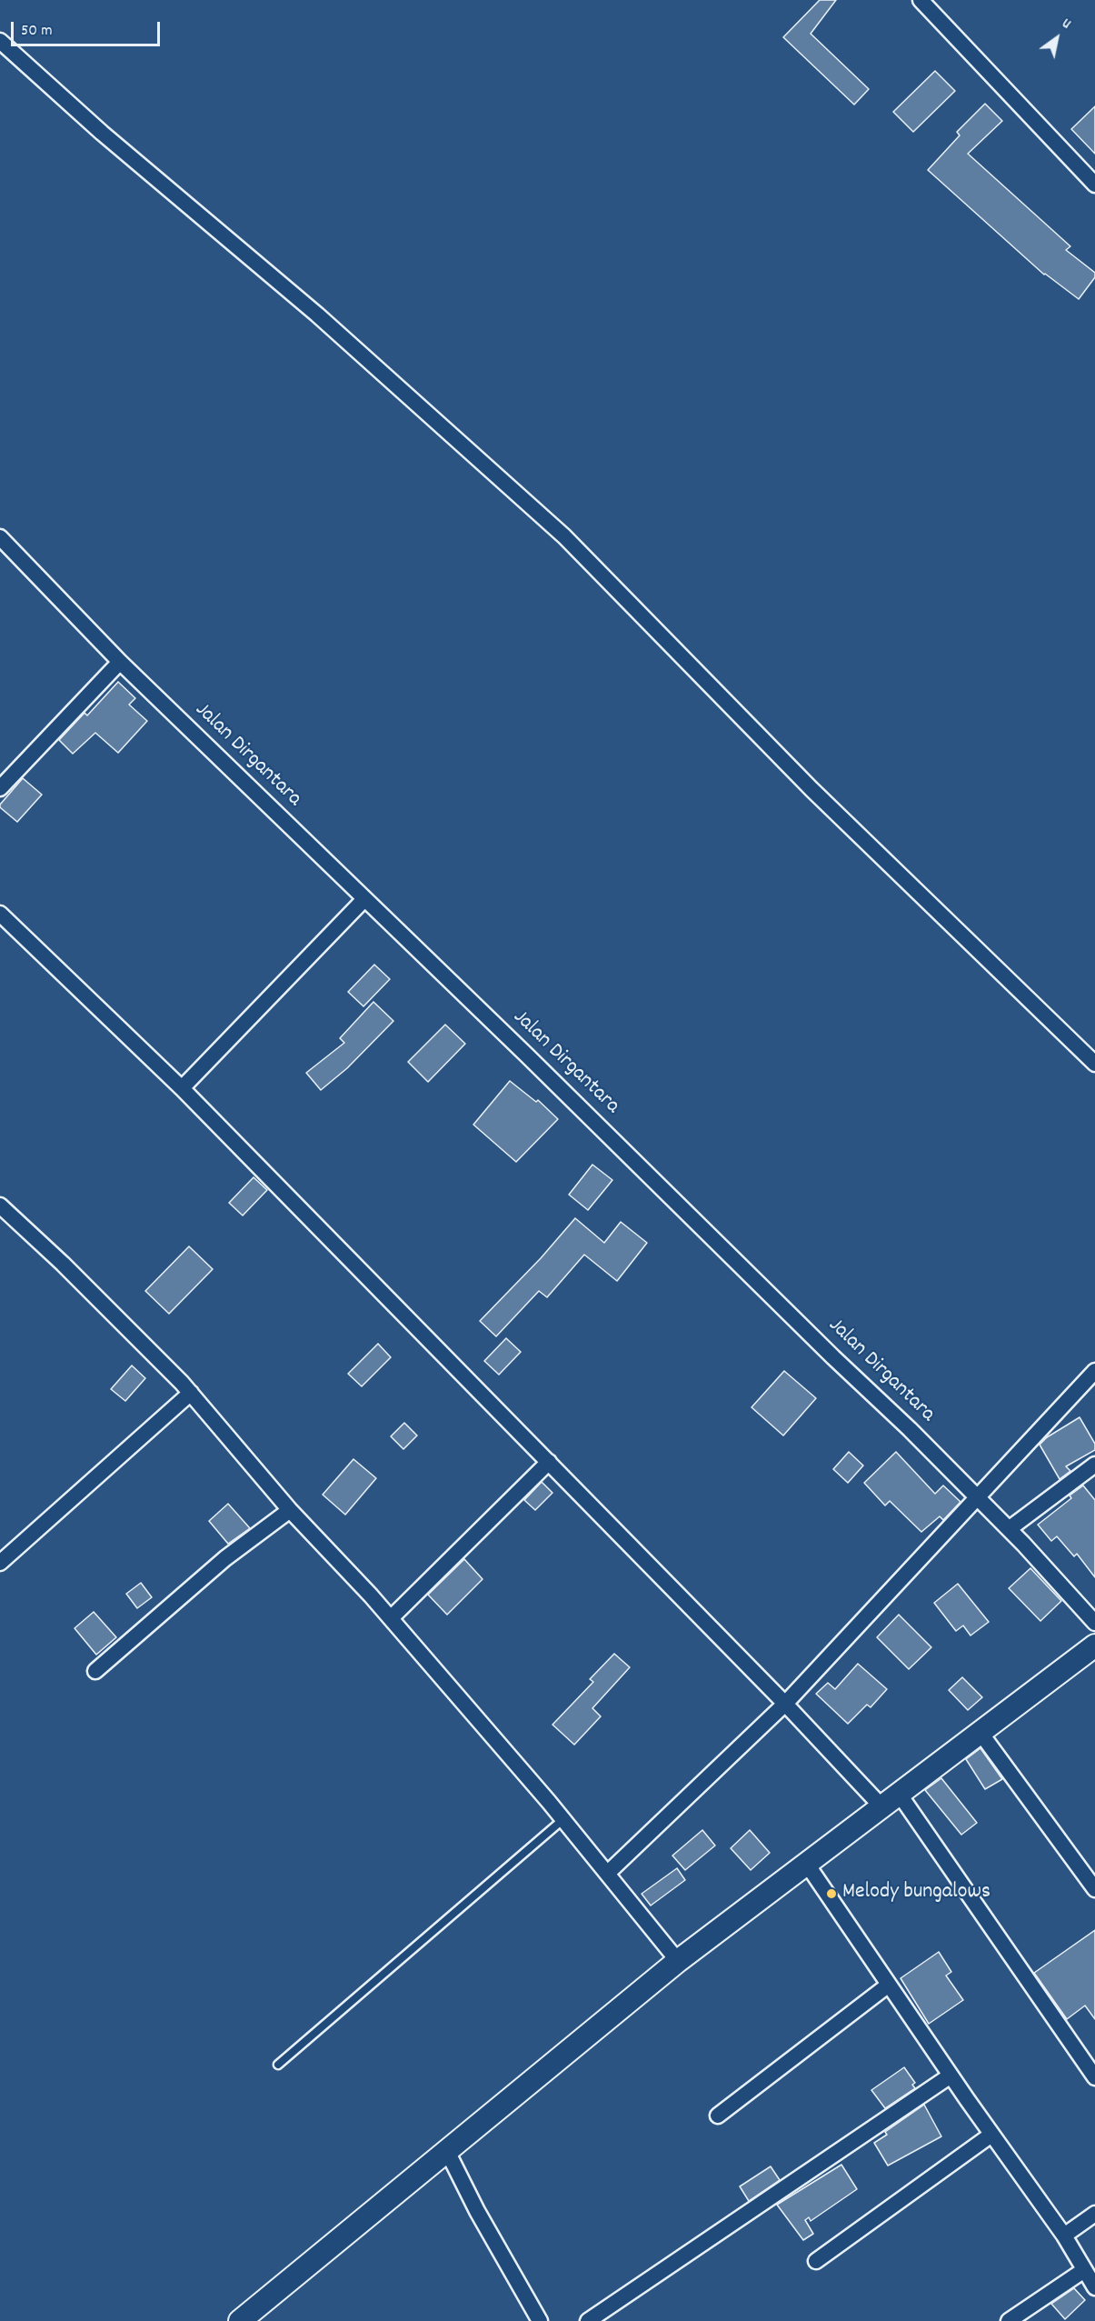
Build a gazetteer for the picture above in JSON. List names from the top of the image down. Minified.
{"streets":{"street":["Jalan Dirgantara"]},"places":["Melody bungalows"],"scale_bar":"50 m","north":"top right"}
